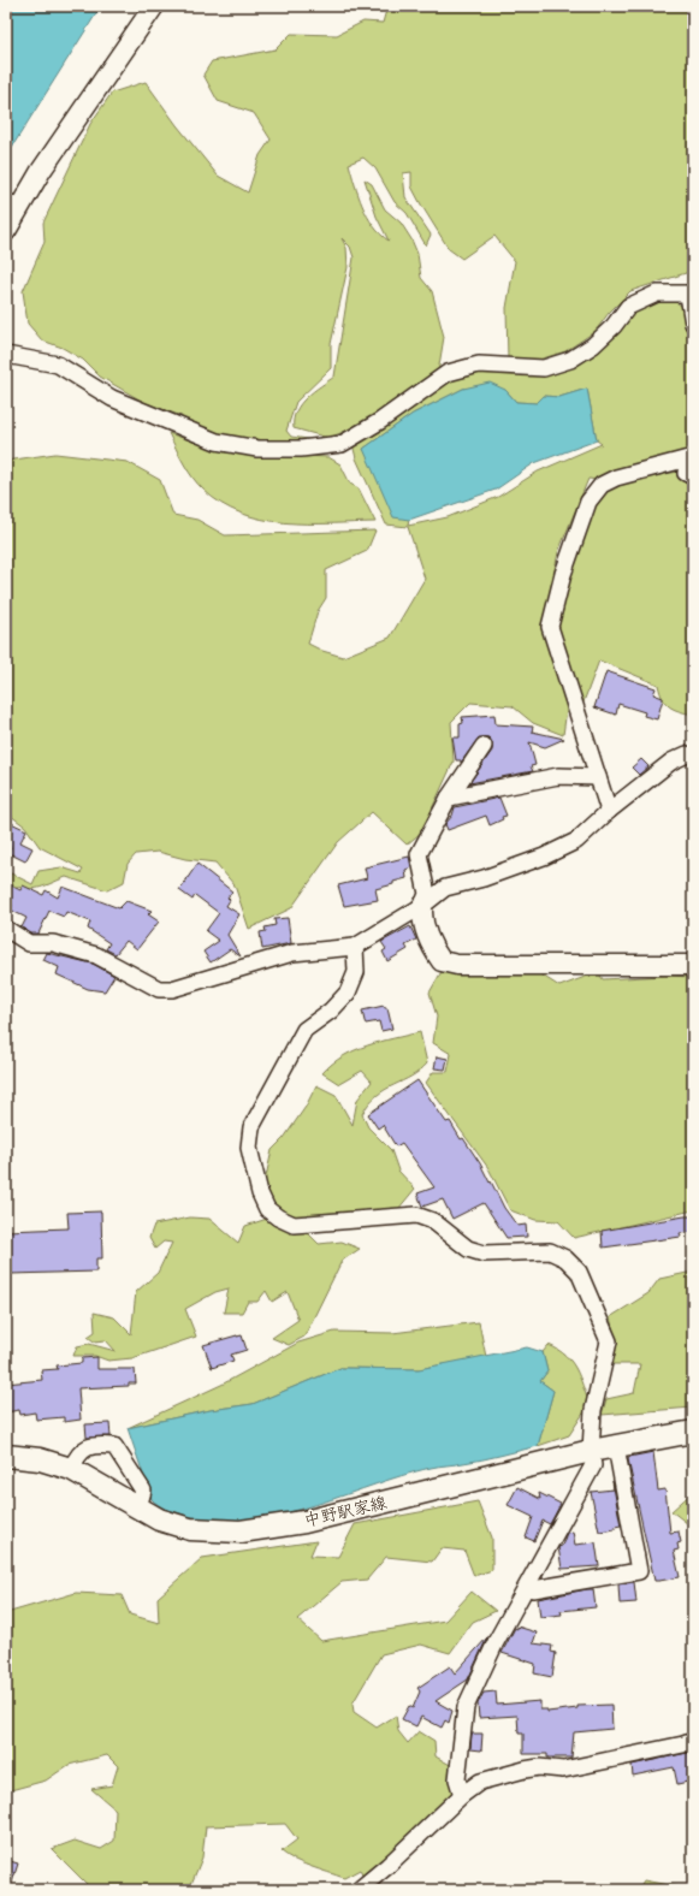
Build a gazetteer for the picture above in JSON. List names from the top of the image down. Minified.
{"streets":{"main road":["中野駅家線"]}}
